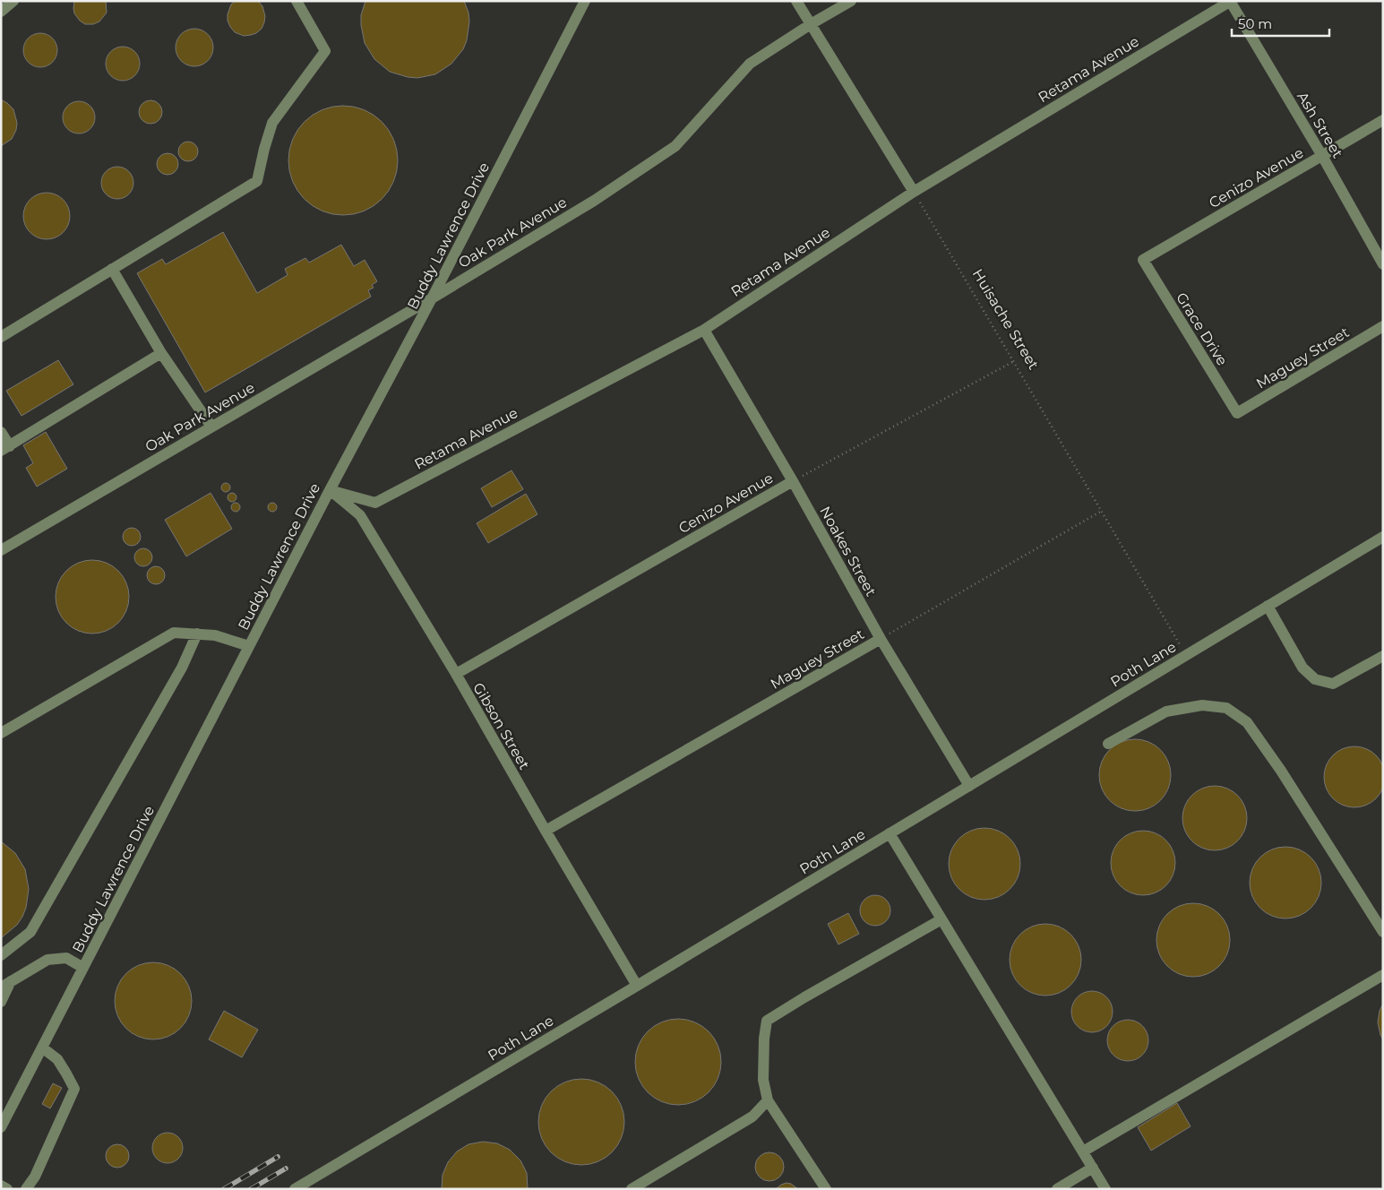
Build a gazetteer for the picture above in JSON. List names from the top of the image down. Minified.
{"streets":{"street":["Retama Avenue","Ash Street","Cenizo Avenue","Oak Park Avenue","Buddy Lawrence Drive","Grace Drive","Maguey Street","Noakes Street","Poth Lane","Gibson Street"],"path":["Huisache Street"]},"crossings":[["Retama Avenue","Ash Street"],["Retama Avenue","Buddy Lawrence Drive"],["Retama Avenue","Huisache Street"],["Retama Avenue","Noakes Street"],["Retama Avenue","Gibson Street"],["Ash Street","Cenizo Avenue"],["Cenizo Avenue","Huisache Street"],["Cenizo Avenue","Grace Drive"],["Cenizo Avenue","Noakes Street"],["Cenizo Avenue","Gibson Street"],["Oak Park Avenue","Buddy Lawrence Drive"],["Buddy Lawrence Drive","Gibson Street"],["Huisache Street","Maguey Street"],["Huisache Street","Poth Lane"],["Grace Drive","Maguey Street"],["Maguey Street","Noakes Street"],["Maguey Street","Gibson Street"],["Noakes Street","Poth Lane"],["Poth Lane","Gibson Street"]],"scale_bar":"50 m"}
